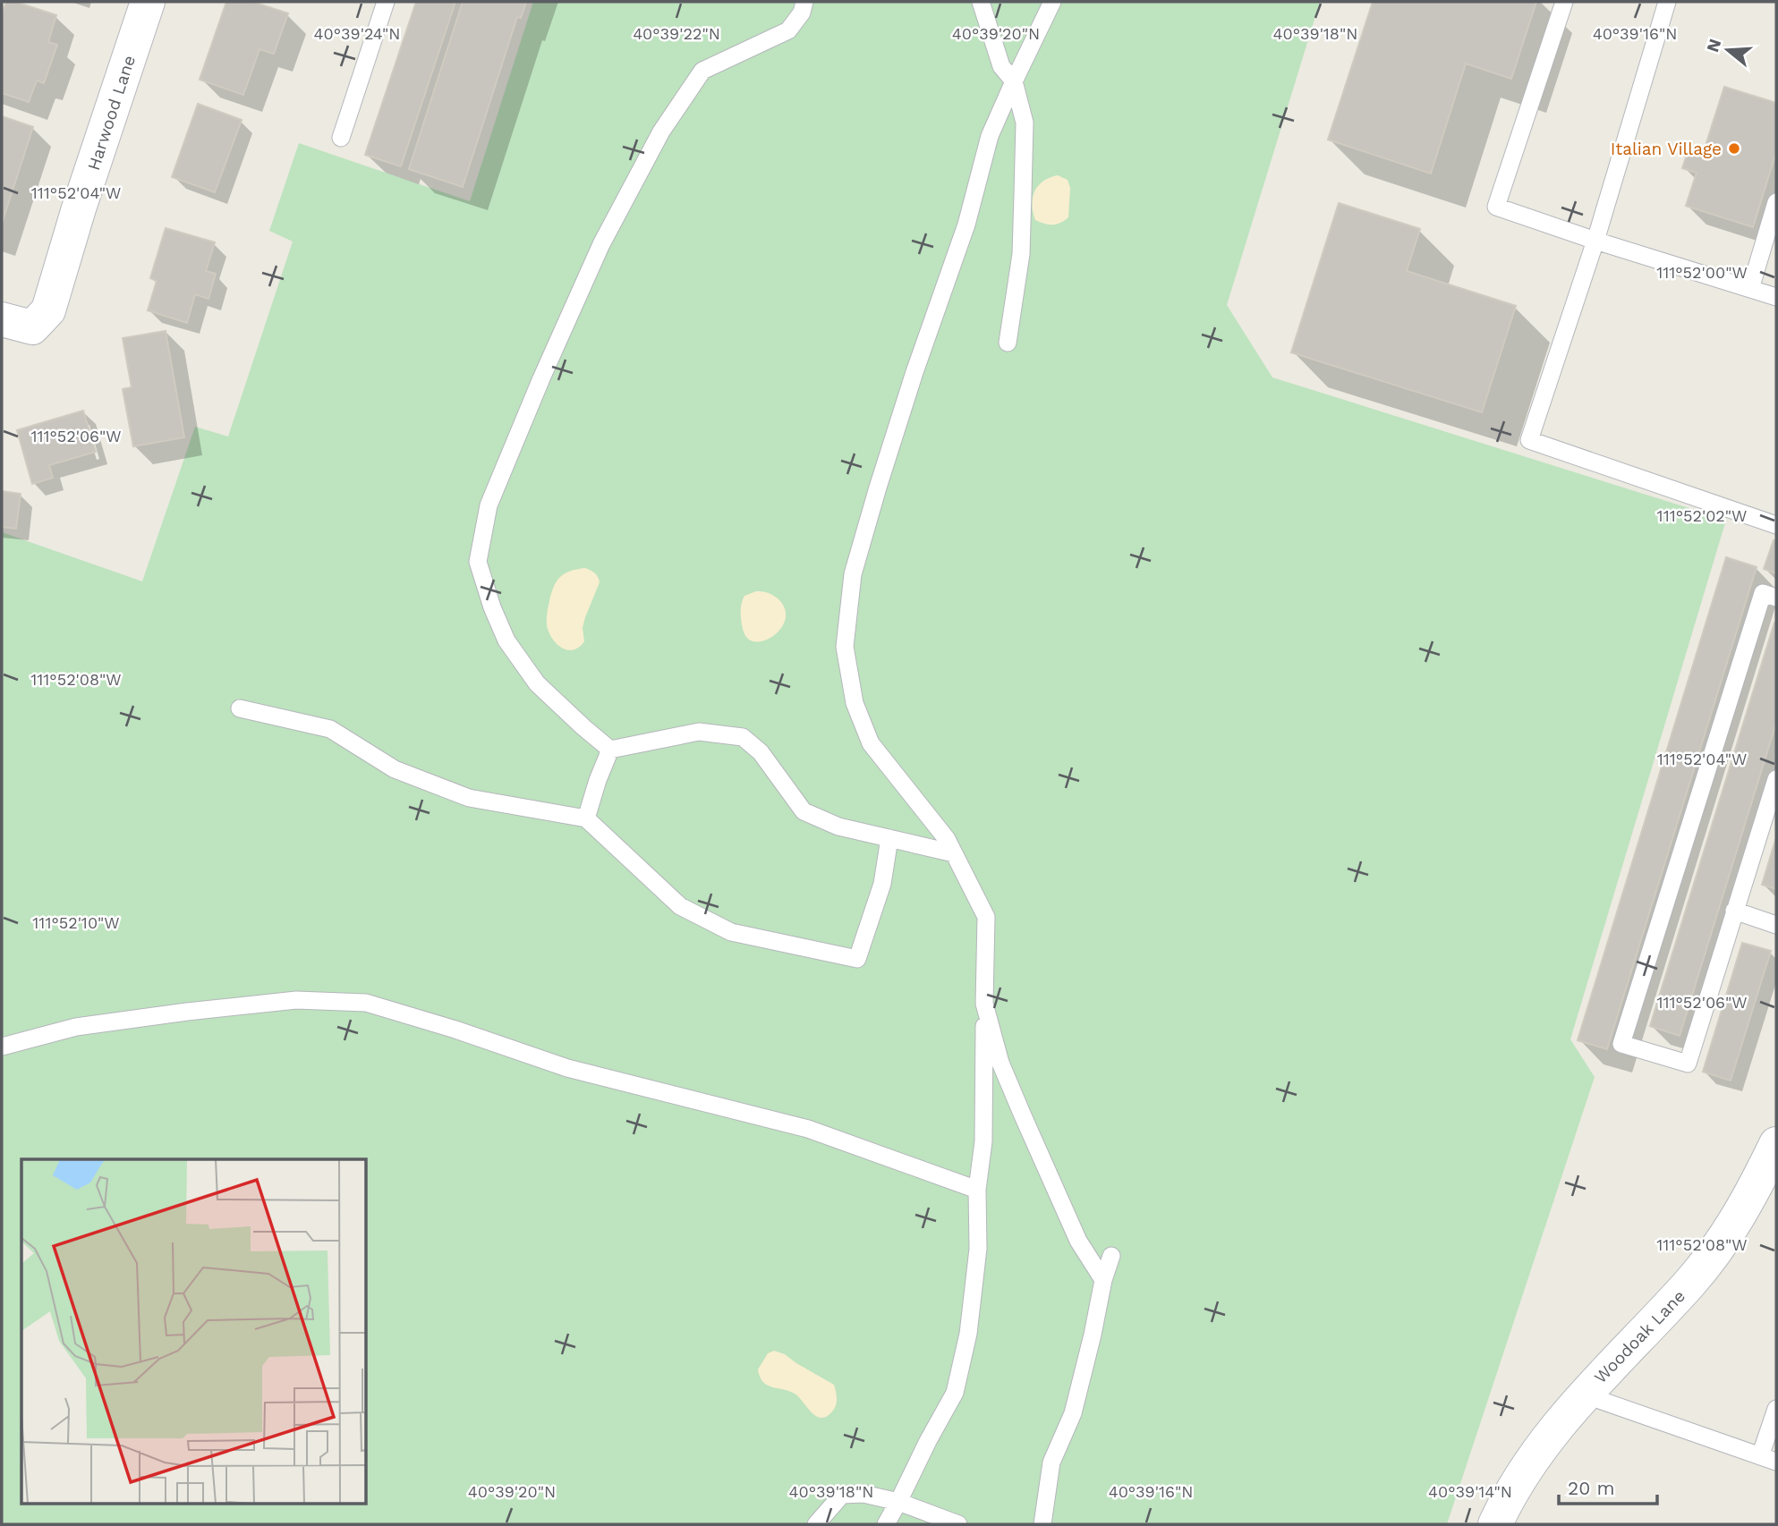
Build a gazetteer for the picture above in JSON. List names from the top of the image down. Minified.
{"streets":{"street":["Harwood Lane","Woodoak Lane"]},"places":["Italian Village"],"scale_bar":"20 m","north":"left","coordinates":["40°39'24\"N","40°39'22\"N","40°39'20\"N","40°39'18\"N","40°39'16\"N","111°52'04\"W","111°52'00\"W","111°52'06\"W","111°52'02\"W","111°52'08\"W","111°52'10\"W","40°39'14\"N"]}
